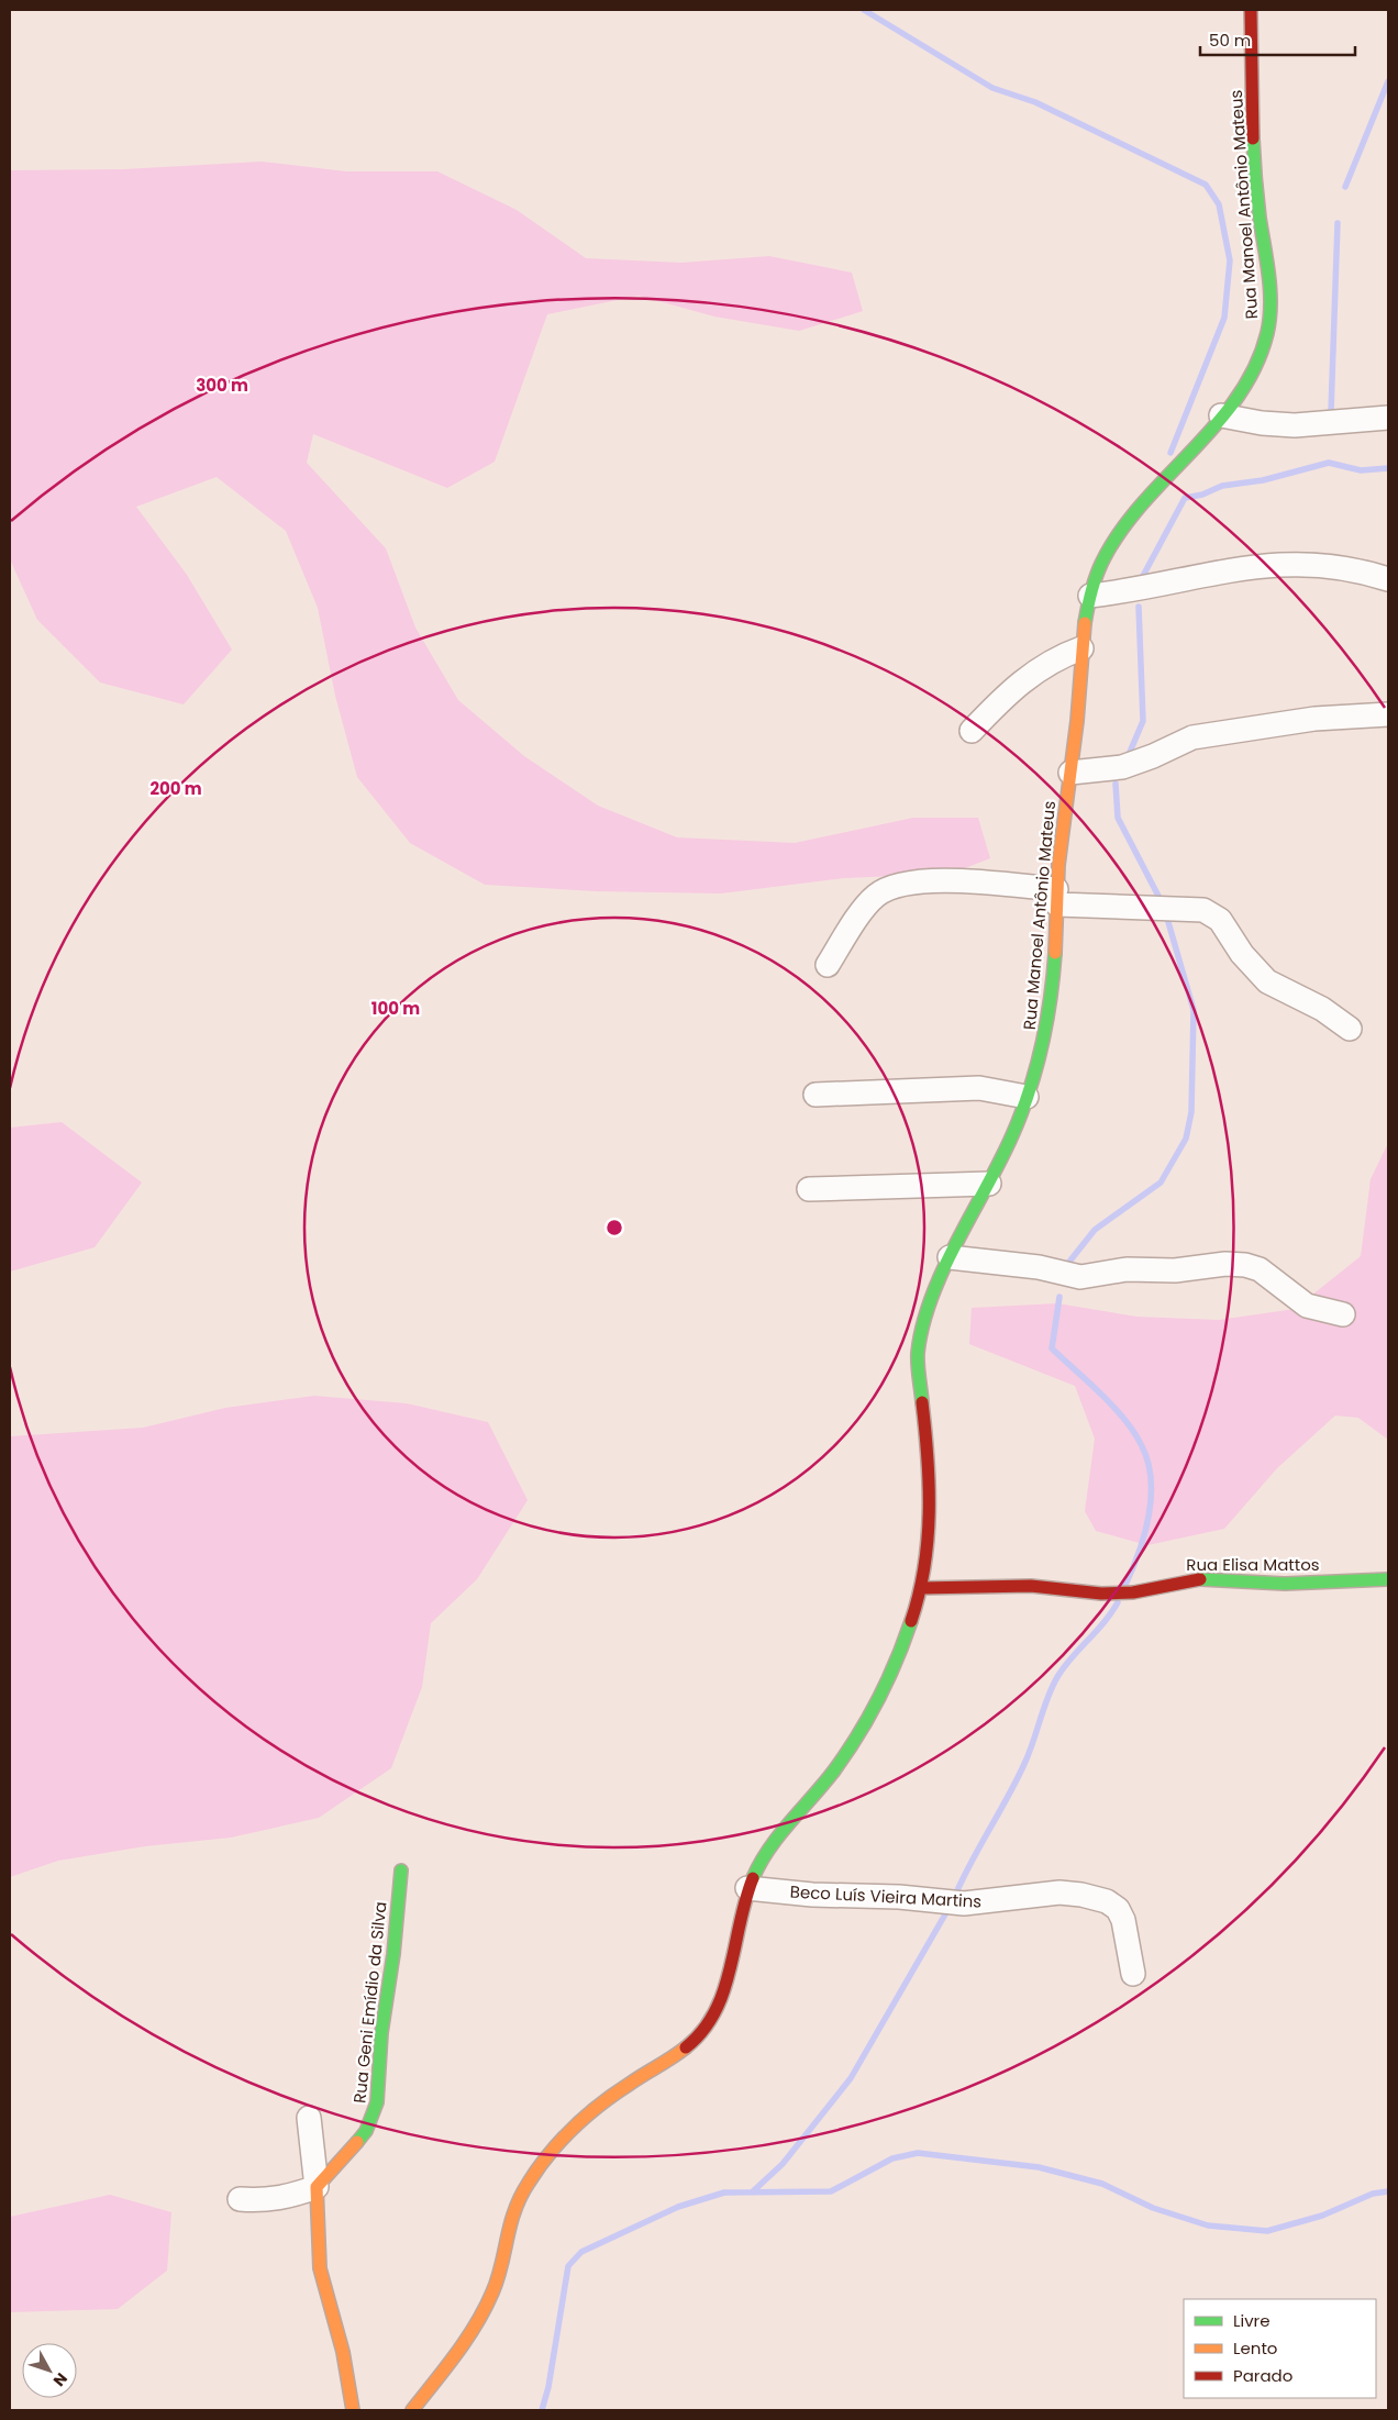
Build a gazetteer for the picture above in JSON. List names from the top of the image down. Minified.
{"streets":{"street":["Rua Manoel Antônio Mateus","Rua Elisa Mattos","Beco Luís Vieira Martins","Rua Geni Emídio da Silva"]},"crossings":[["Rua Manoel Antônio Mateus","Rua Elisa Mattos"],["Rua Manoel Antônio Mateus","Beco Luís Vieira Martins"]],"legend":["Livre","Lento","Parado"],"scale_bar":"50 m","north":"bottom right","rings":["300 m","200 m","100 m"]}
